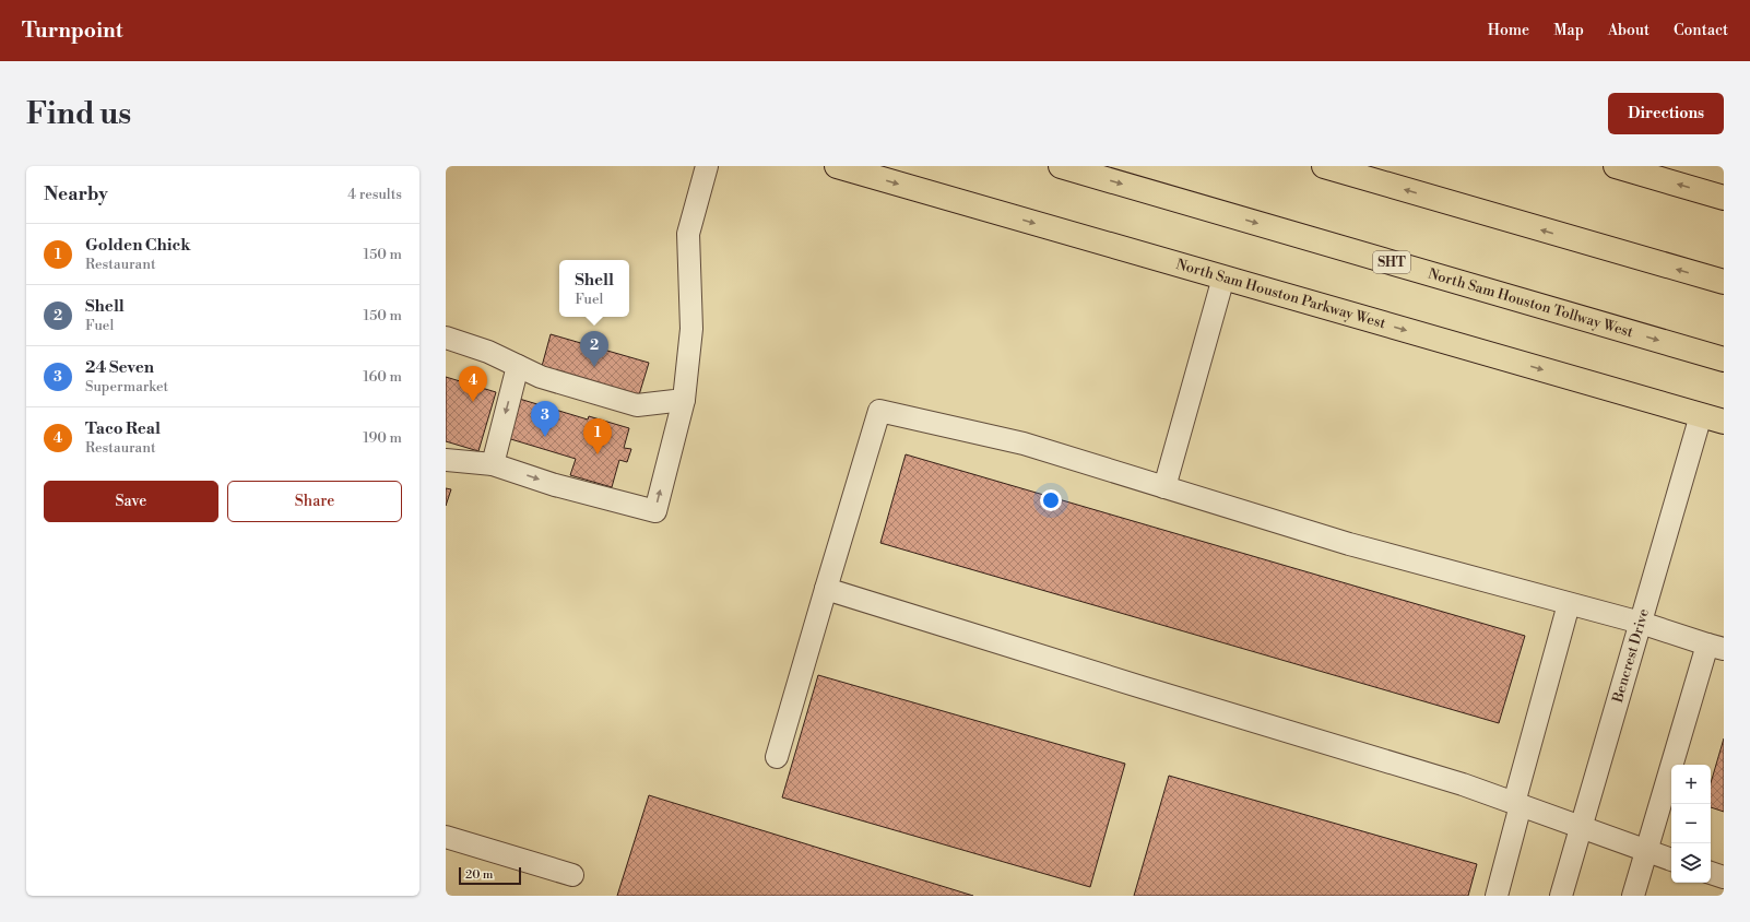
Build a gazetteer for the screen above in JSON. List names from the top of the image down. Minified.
{"streets":{"main road":["SHT","North Sam Houston Parkway West","North Sam Houston Tollway West"],"lane":["Bencrest Drive"]},"crossings":[["North Sam Houston Parkway West","Bencrest Drive"]],"scale_bar":"20 m","page":{"header":"Turnpoint","nav":["Home","Map","About","Contact"],"buttons":["Directions",["Save","Share"]],"title":"Find us","heading":["Nearby","4 results"],"list":[{"mark":"1","name":"Golden Chick","note":"Restaurant","value":"150 m"},{"mark":"2","name":"Shell","note":"Fuel","value":"150 m"},{"mark":"3","name":"24 Seven","note":"Supermarket","value":"160 m"},{"mark":"4","name":"Taco Real","note":"Restaurant","value":"190 m"}],"popup":["Shell","Fuel"],"pins":["2","4","3","1"],"map_buttons":["+","−"],"scale":"20 m"}}
